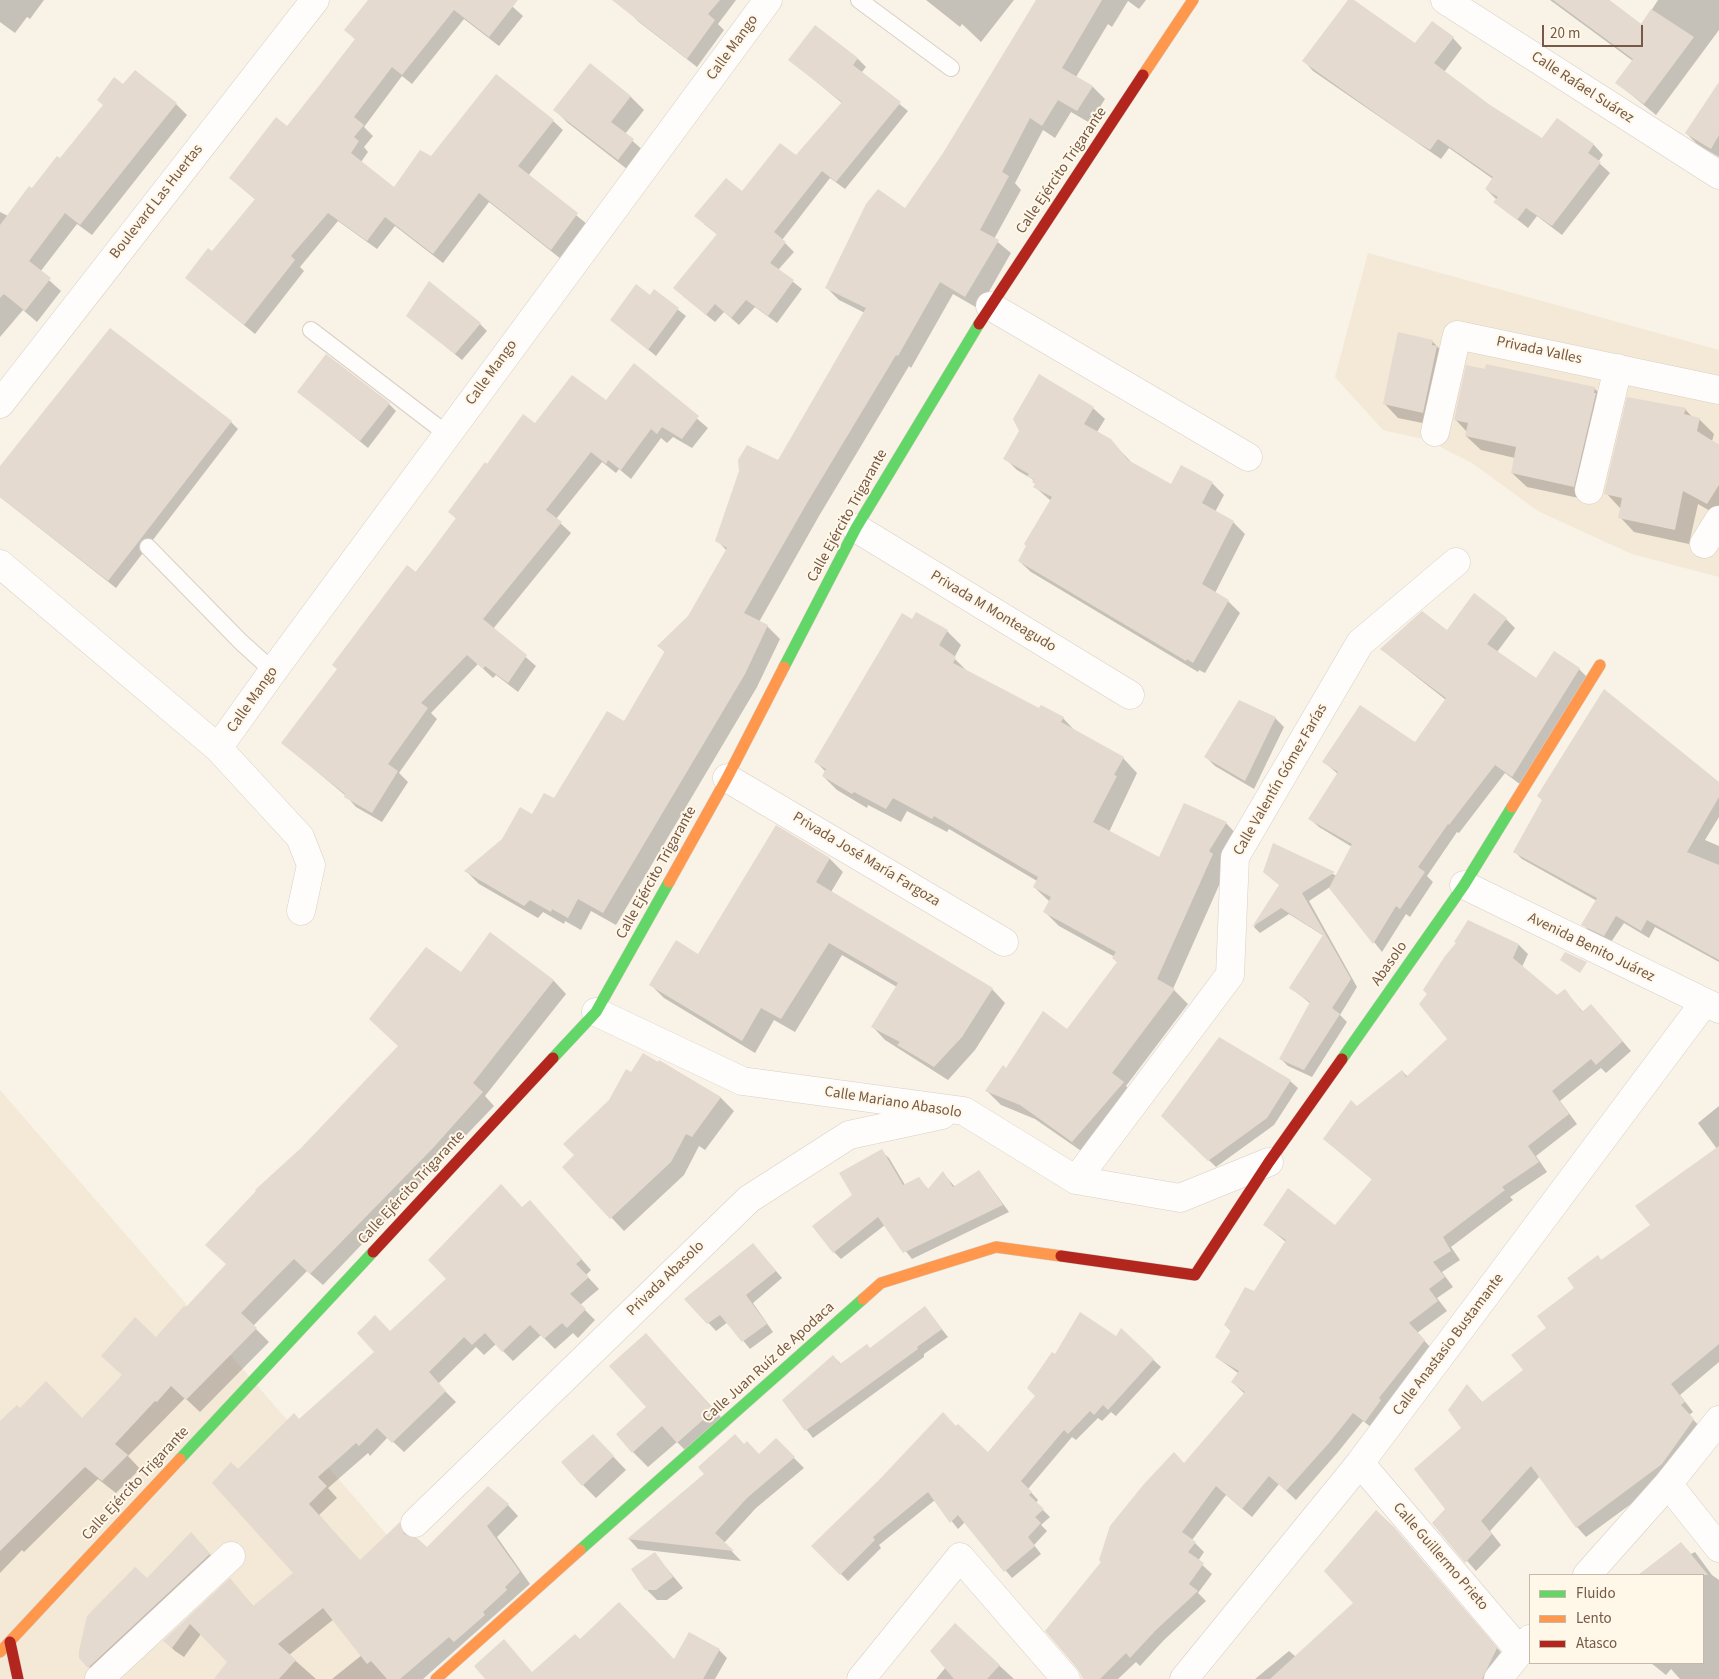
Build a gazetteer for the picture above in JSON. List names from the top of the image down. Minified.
{"streets":{"main road":["Calle Ejército Trigarante","Abasolo","Calle Juan Ruíz de Apodaca"],"street":["Calle Mango","Calle Rafael Suárez","Boulevard Las Huertas","Privada Valles","Privada M Monteagudo","Calle Valentín Gómez Farías","Privada José María Fargoza","Avenida Benito Juárez","Calle Mariano Abasolo","Privada Abasolo","Calle Anastasio Bustamante","Calle Guillermo Prieto"]},"crossings":[["Calle Ejército Trigarante","Privada M Monteagudo"],["Calle Ejército Trigarante","Privada José María Fargoza"],["Calle Ejército Trigarante","Calle Mariano Abasolo"],["Calle Valentín Gómez Farías","Calle Mariano Abasolo"],["Avenida Benito Juárez","Abasolo"],["Avenida Benito Juárez","Calle Anastasio Bustamante"],["Abasolo","Calle Mariano Abasolo"],["Abasolo","Calle Juan Ruíz de Apodaca"],["Calle Mariano Abasolo","Privada Abasolo"],["Calle Anastasio Bustamante","Calle Guillermo Prieto"]],"legend":["Fluido","Lento","Atasco"],"scale_bar":"20 m"}
